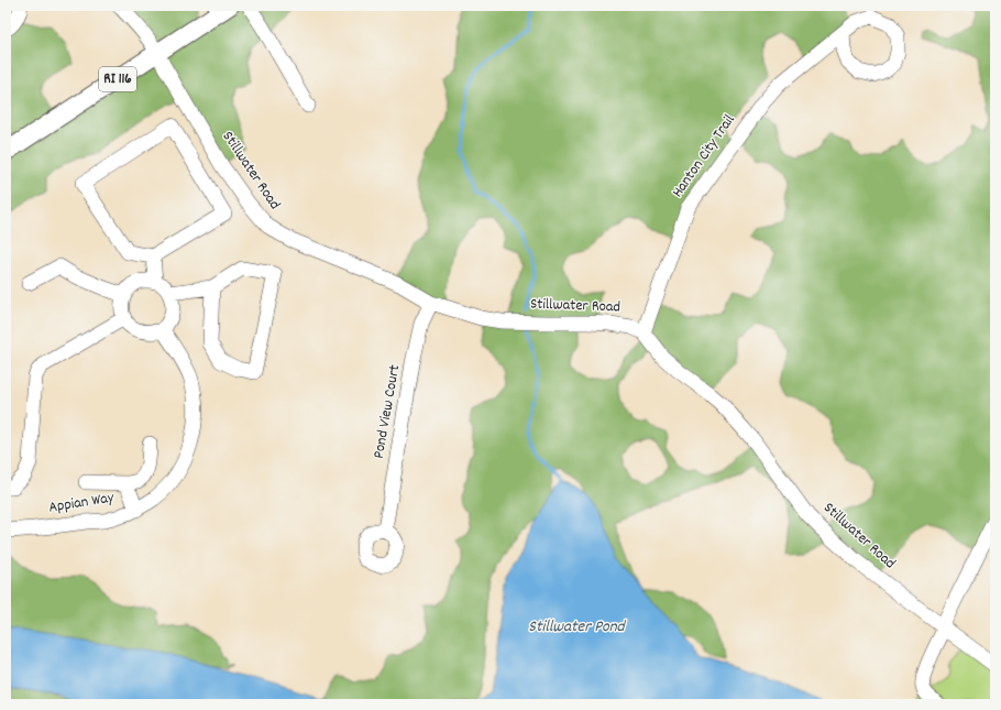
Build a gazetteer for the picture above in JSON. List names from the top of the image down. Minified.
{"streets":{"main road":["RI 116"],"street":["Hanton City Trail","Stillwater Road","Pond View Court","Appian Way"]},"crossings":[["RI 116","Stillwater Road"],["Hanton City Trail","Stillwater Road"],["Stillwater Road","Pond View Court"]],"water":["Stillwater Pond"]}
